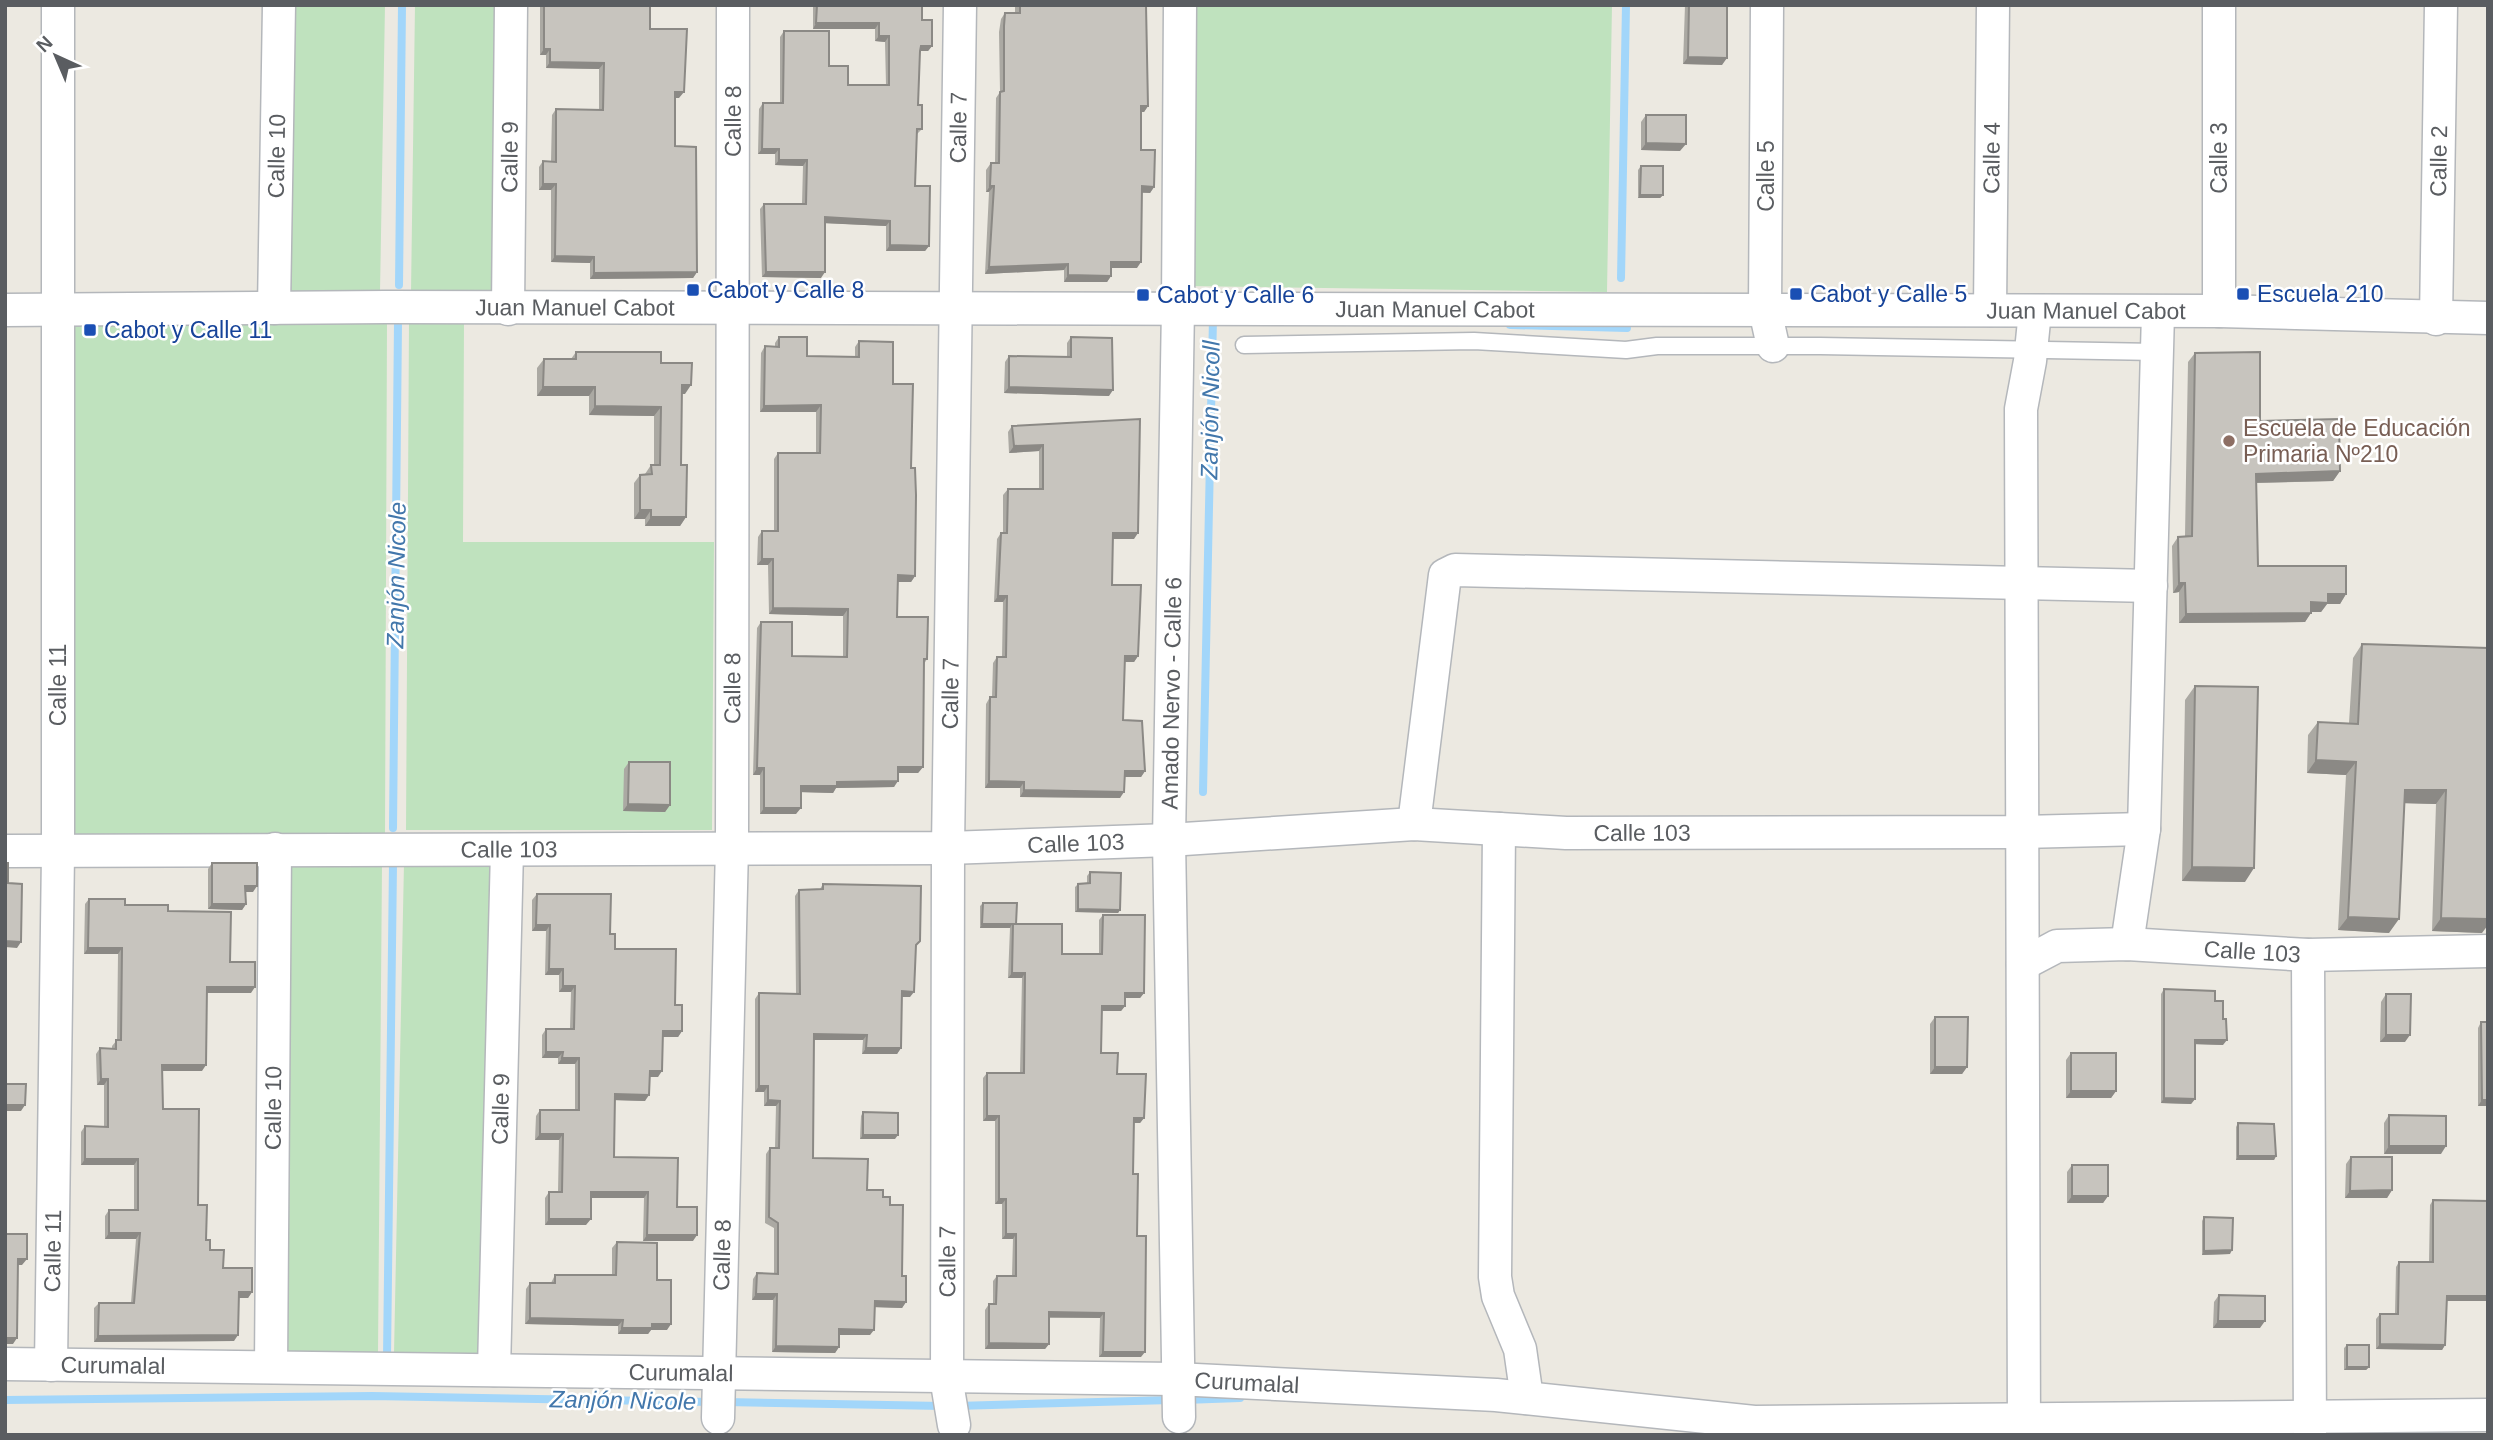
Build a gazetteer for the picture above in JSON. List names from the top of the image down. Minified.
{"streets":{"street":["Calle 8","Calle 7","Calle 10","Calle 9","Calle 4","Calle 3","Calle 2","Calle 5","Juan Manuel Cabot","Calle 11","Amado Nervo - Calle 6","Calle 103","Curumalal"]},"crossings":[["Calle 8","Juan Manuel Cabot"],["Calle 8","Calle 103"],["Calle 8","Curumalal"],["Calle 7","Juan Manuel Cabot"],["Calle 7","Calle 103"],["Calle 7","Curumalal"],["Calle 10","Juan Manuel Cabot"],["Calle 10","Calle 103"],["Calle 10","Curumalal"],["Calle 9","Juan Manuel Cabot"],["Calle 9","Calle 103"],["Calle 9","Curumalal"],["Calle 4","Juan Manuel Cabot"],["Calle 3","Juan Manuel Cabot"],["Calle 2","Juan Manuel Cabot"],["Calle 5","Juan Manuel Cabot"],["Juan Manuel Cabot","Calle 11"],["Juan Manuel Cabot","Amado Nervo - Calle 6"],["Calle 11","Calle 103"],["Calle 11","Curumalal"],["Amado Nervo - Calle 6","Calle 103"],["Amado Nervo - Calle 6","Curumalal"]],"water":["Zanjón Nicoll","Zanjón Nicole"],"places":{"transit":["Cabot y Calle 8","Cabot y Calle 5","Escuela 210","Cabot y Calle 6","Cabot y Calle 11"],"other":["Escuela de Educación Primaria Nº210"]},"north":"top left"}
